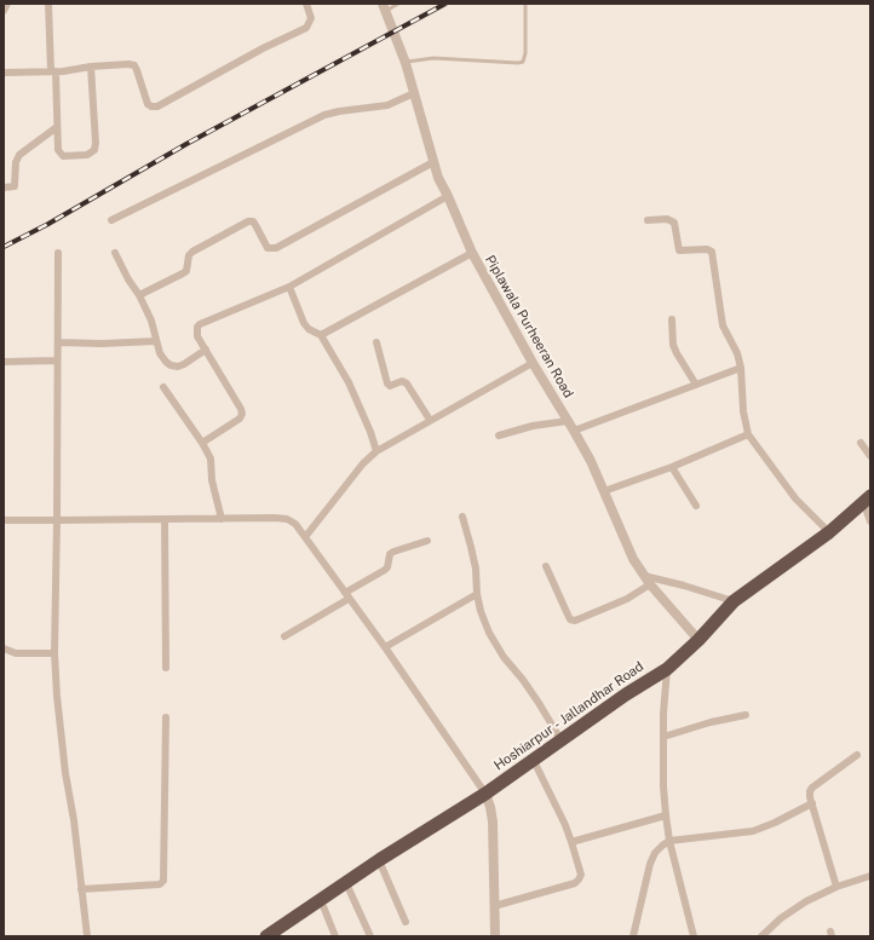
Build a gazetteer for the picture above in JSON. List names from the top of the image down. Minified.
{"streets":{"highway":["Hoshiarpur - Jallandhar Road"],"street":["Piplawala Purheeran Road"]},"crossings":[["Piplawala Purheeran Road","Hoshiarpur - Jallandhar Road"]]}
